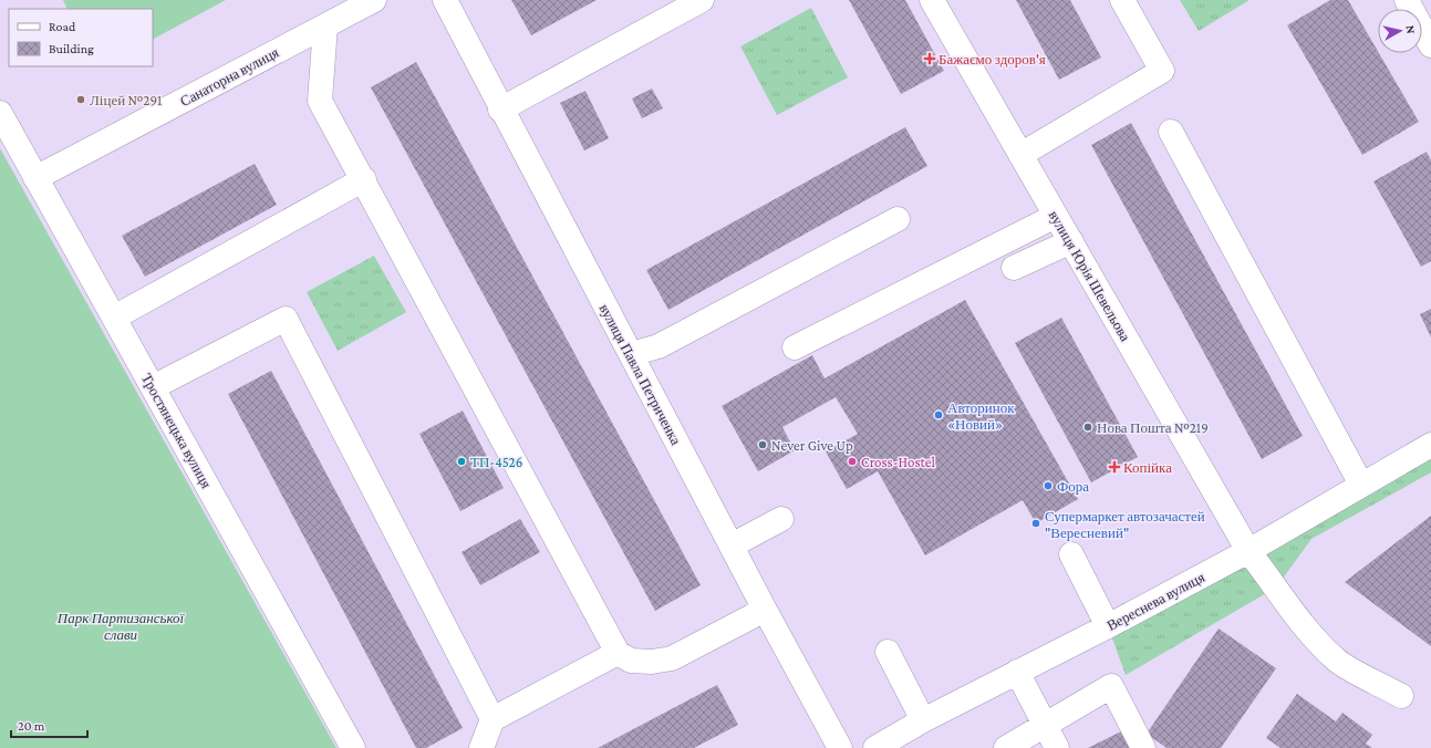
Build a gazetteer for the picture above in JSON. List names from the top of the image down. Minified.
{"streets":{"street":["Санаторна вулиця","вулиця Юрія Шевельова","вулиця Павла Петриченка","Тростянецька вулиця","Вереснева вулиця"]},"crossings":[["Санаторна вулиця","Тростянецька вулиця"],["вулиця Юрія Шевельова","Вереснева вулиця"]],"parks":["Парк Партизанської слави"],"places":{"health":["Бажаємо здоров'я","Копійка"],"other":["Ліцей №291","Авторинок «Новий»","Нова Пошта №219","Never Give Up","ТП-4526","Cross-Hostel","Фора","Супермаркет автозачастей \"Вересневий\""]},"legend":["Road","Building"],"scale_bar":"20 m","north":"right"}
